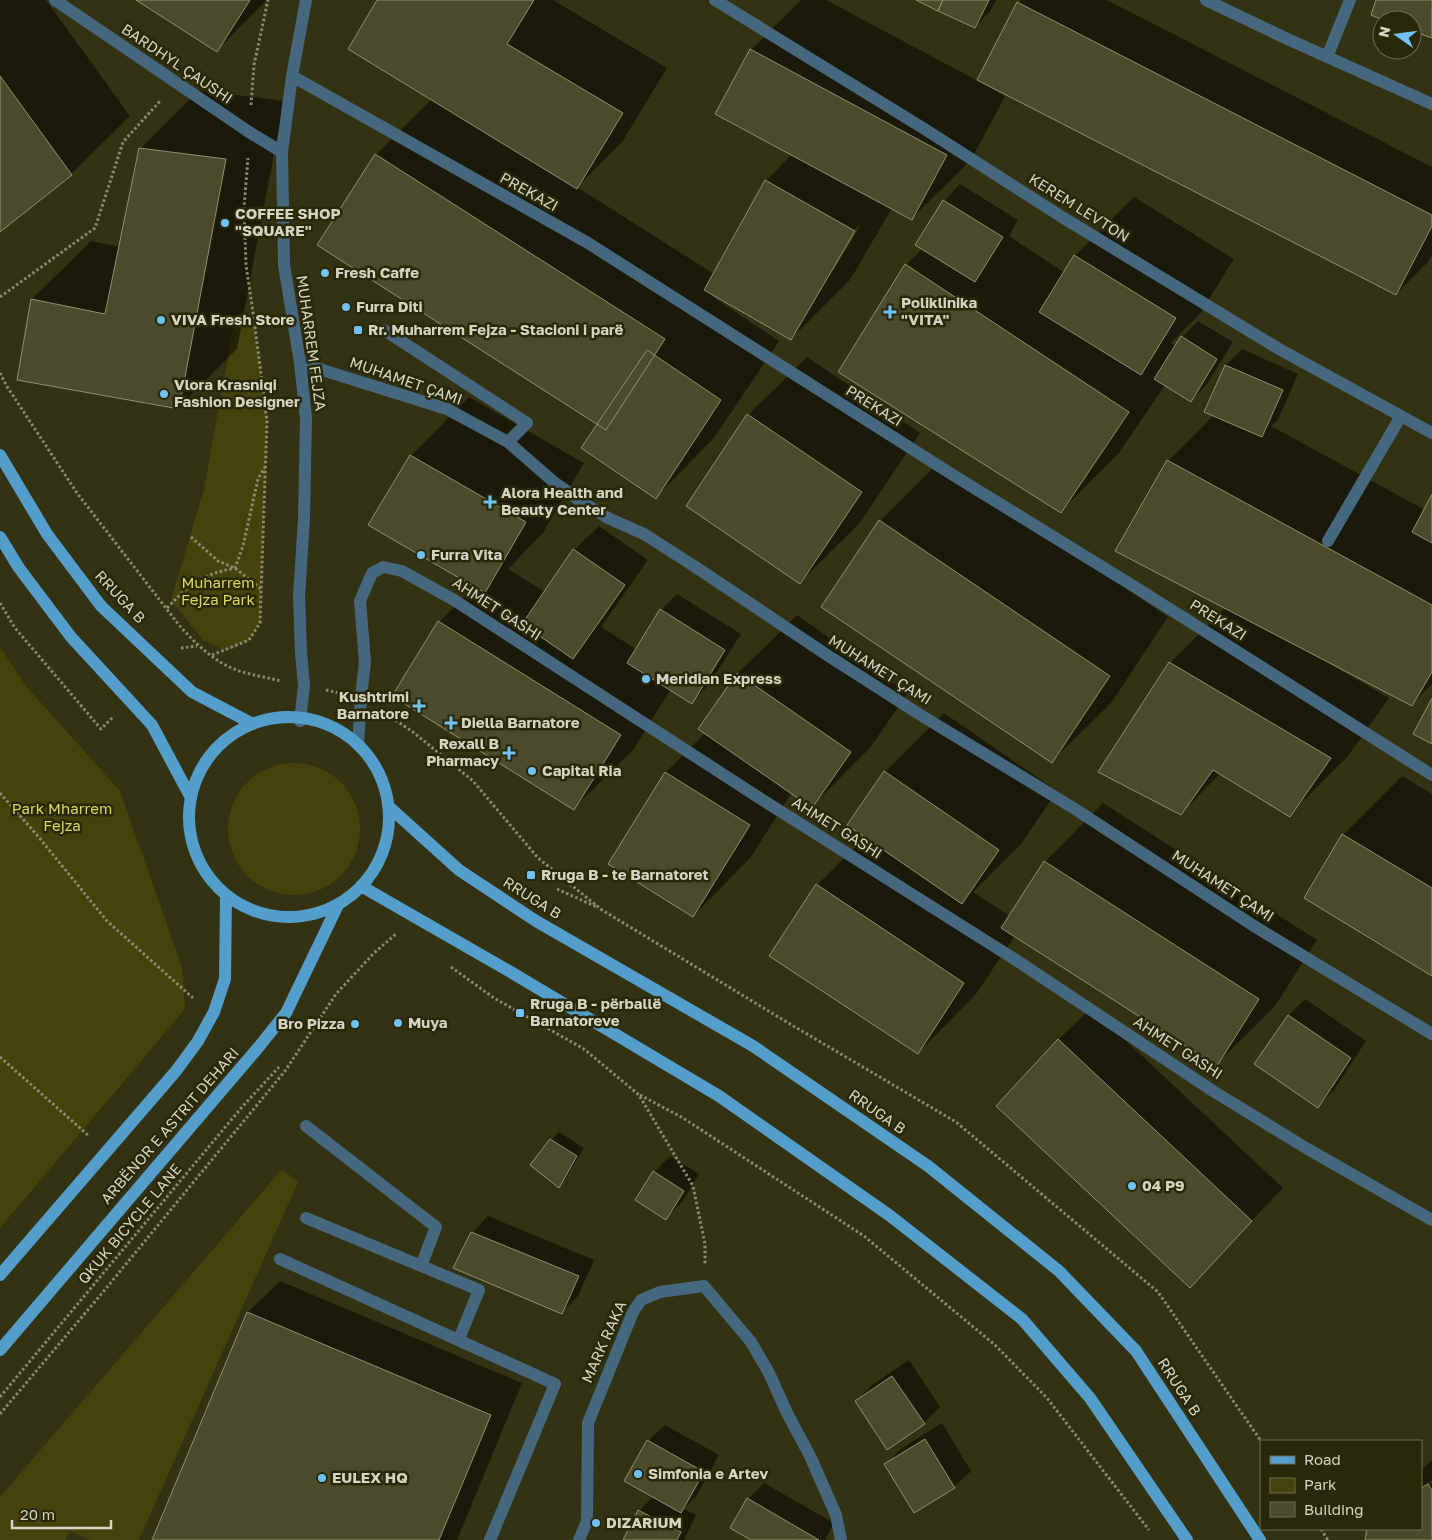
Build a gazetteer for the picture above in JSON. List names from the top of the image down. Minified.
{"streets":{"main road":["RRUGA B","ARBËNOR E ASTRIT DEHARI"],"street":["BARDHYL ÇAUSHI","PREKAZI","KEREM LEVTON","MUHARREM FEJZA","MUHAMET ÇAMI","AHMET GASHI","MARK RAKA"],"path":["QKUK BICYCLE LANE"]},"crossings":[["BARDHYL ÇAUSHI","MUHARREM FEJZA"],["PREKAZI","MUHARREM FEJZA"],["MUHARREM FEJZA","MUHAMET ÇAMI"]],"parks":["Muharrem Fejza Park","Park Mharrem Fejza"],"places":{"other":["COFFEE SHOP \"SQUARE\"","Fresh Caffe","Furra Diti","VIVA Fresh Store","Vlora Krasniqi Fashion Designer","Furra Vita","Meridian Express","Capital Ria","Muya","Bro Pizza","04 P9","Simfonia e Artev","EULEX HQ","DIZARIUM"],"health":["Poliklinika \"VITA\"","Alora Health and Beauty Center","Kushtrimi Barnatore","Diella Barnatore","Rexall B Pharmacy"],"transit":["Rr. Muharrem Fejza - Stacioni i parë","Rruga B - te Barnatoret","Rruga B - përballë Barnatoreve"]},"legend":["Road","Park","Building"],"scale_bar":"20 m","north":"left"}
